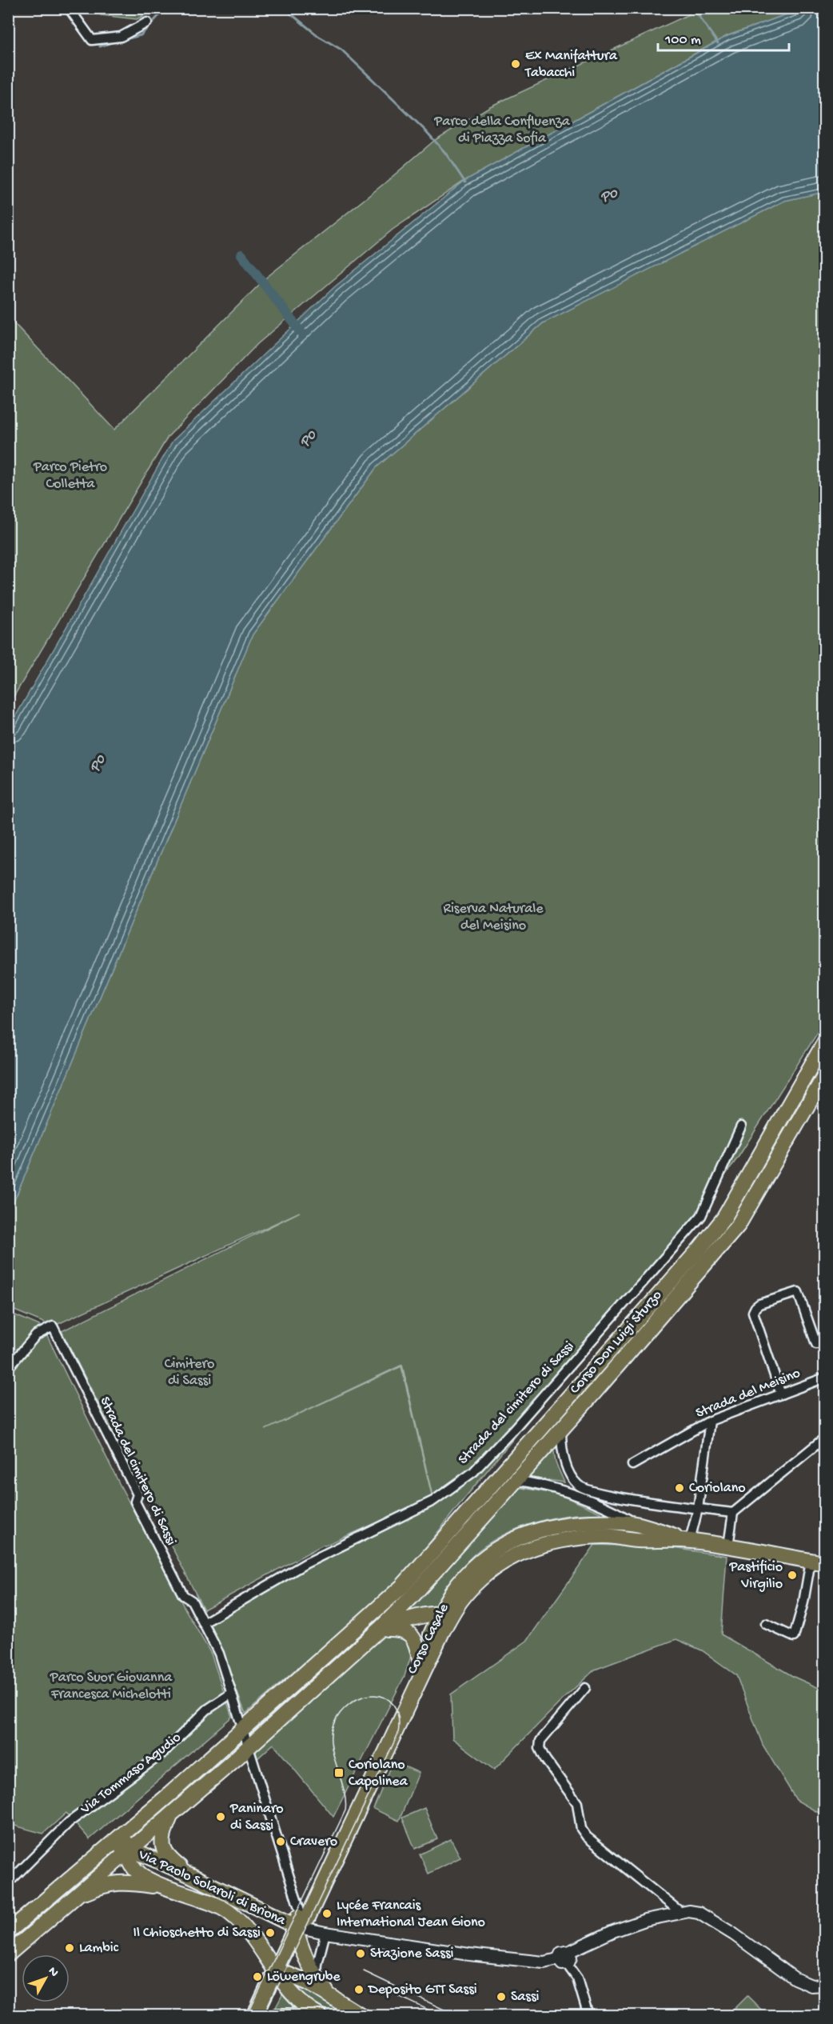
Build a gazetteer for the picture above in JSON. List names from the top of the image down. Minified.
{"streets":{"main road":["Corso Don Luigi Sturzo","Corso Casale","Via Paolo Solaroli di Briona"],"street":["Strada del Meisino","Strada del cimitero di Sassi","Via Tommaso Agudio"]},"crossings":[["Strada del cimitero di Sassi","Via Tommaso Agudio"],["Corso Casale","Via Paolo Solaroli di Briona"]],"water":["Po"],"parks":["Parco della Confluenza di Piazza Sofia","Parco Pietro Colletta","Riserva Naturale del Meisino","Cimitero di Sassi","Parco Suor Giovanna Francesca Michelotti"],"places":{"other":["Ex Manifattura Tabacchi","Coriolano","Pastificio Virgilio","Paninaro di Sassi","Cravero","Lycée Francais International Jean Giono","Il Chioschetto di Sassi","Lambic","Stazione Sassi","Löwengrube","Deposito GTT Sassi","Sassi"],"transit":["Coriolano Capolinea"]},"scale_bar":"100 m","north":"top right"}
